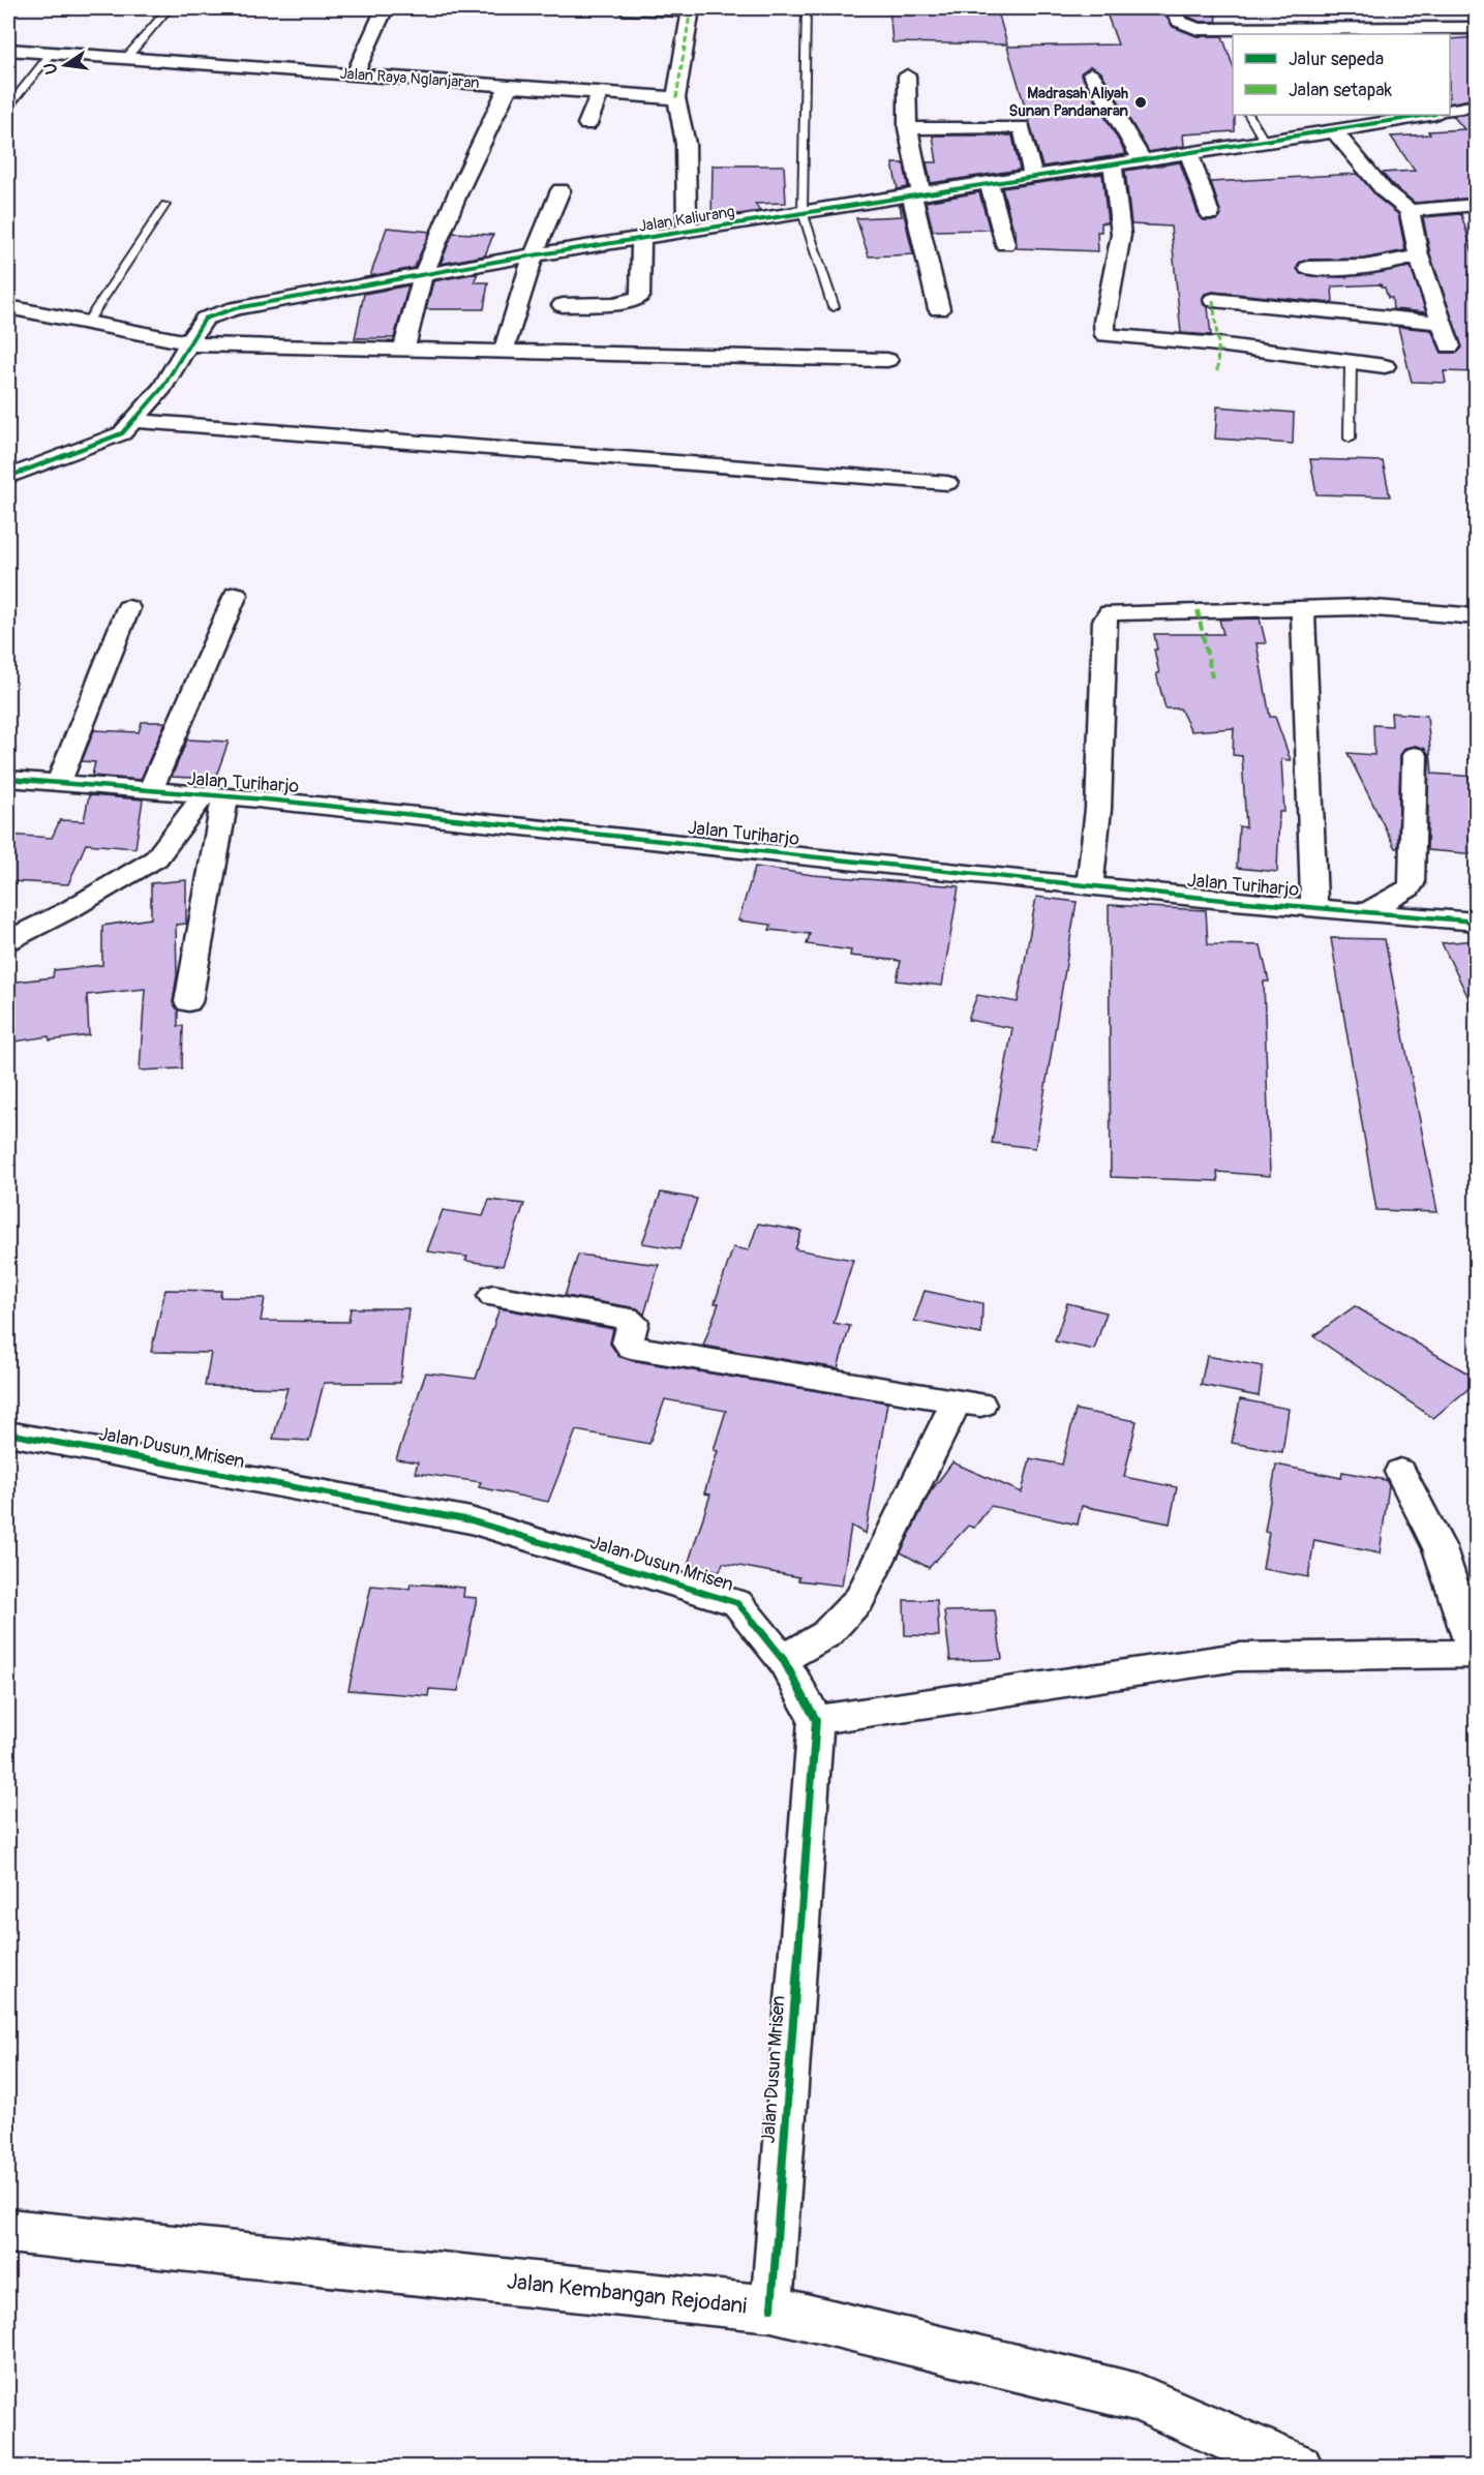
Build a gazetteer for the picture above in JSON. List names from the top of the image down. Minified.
{"streets":{"main road":["Jalan Kembangan Rejodani"],"street":["Jalan Raya Nglanjaran","Jalan Kaliurang","Jalan Turiharjo","Jalan Dusun Mrisen"]},"crossings":[["Jalan Dusun Mrisen","Jalan Kembangan Rejodani"]],"places":["Madrasah Aliyah Sunan Pandanaran"],"legend":["Jalur sepeda","Jalan setapak"],"north":"left"}
